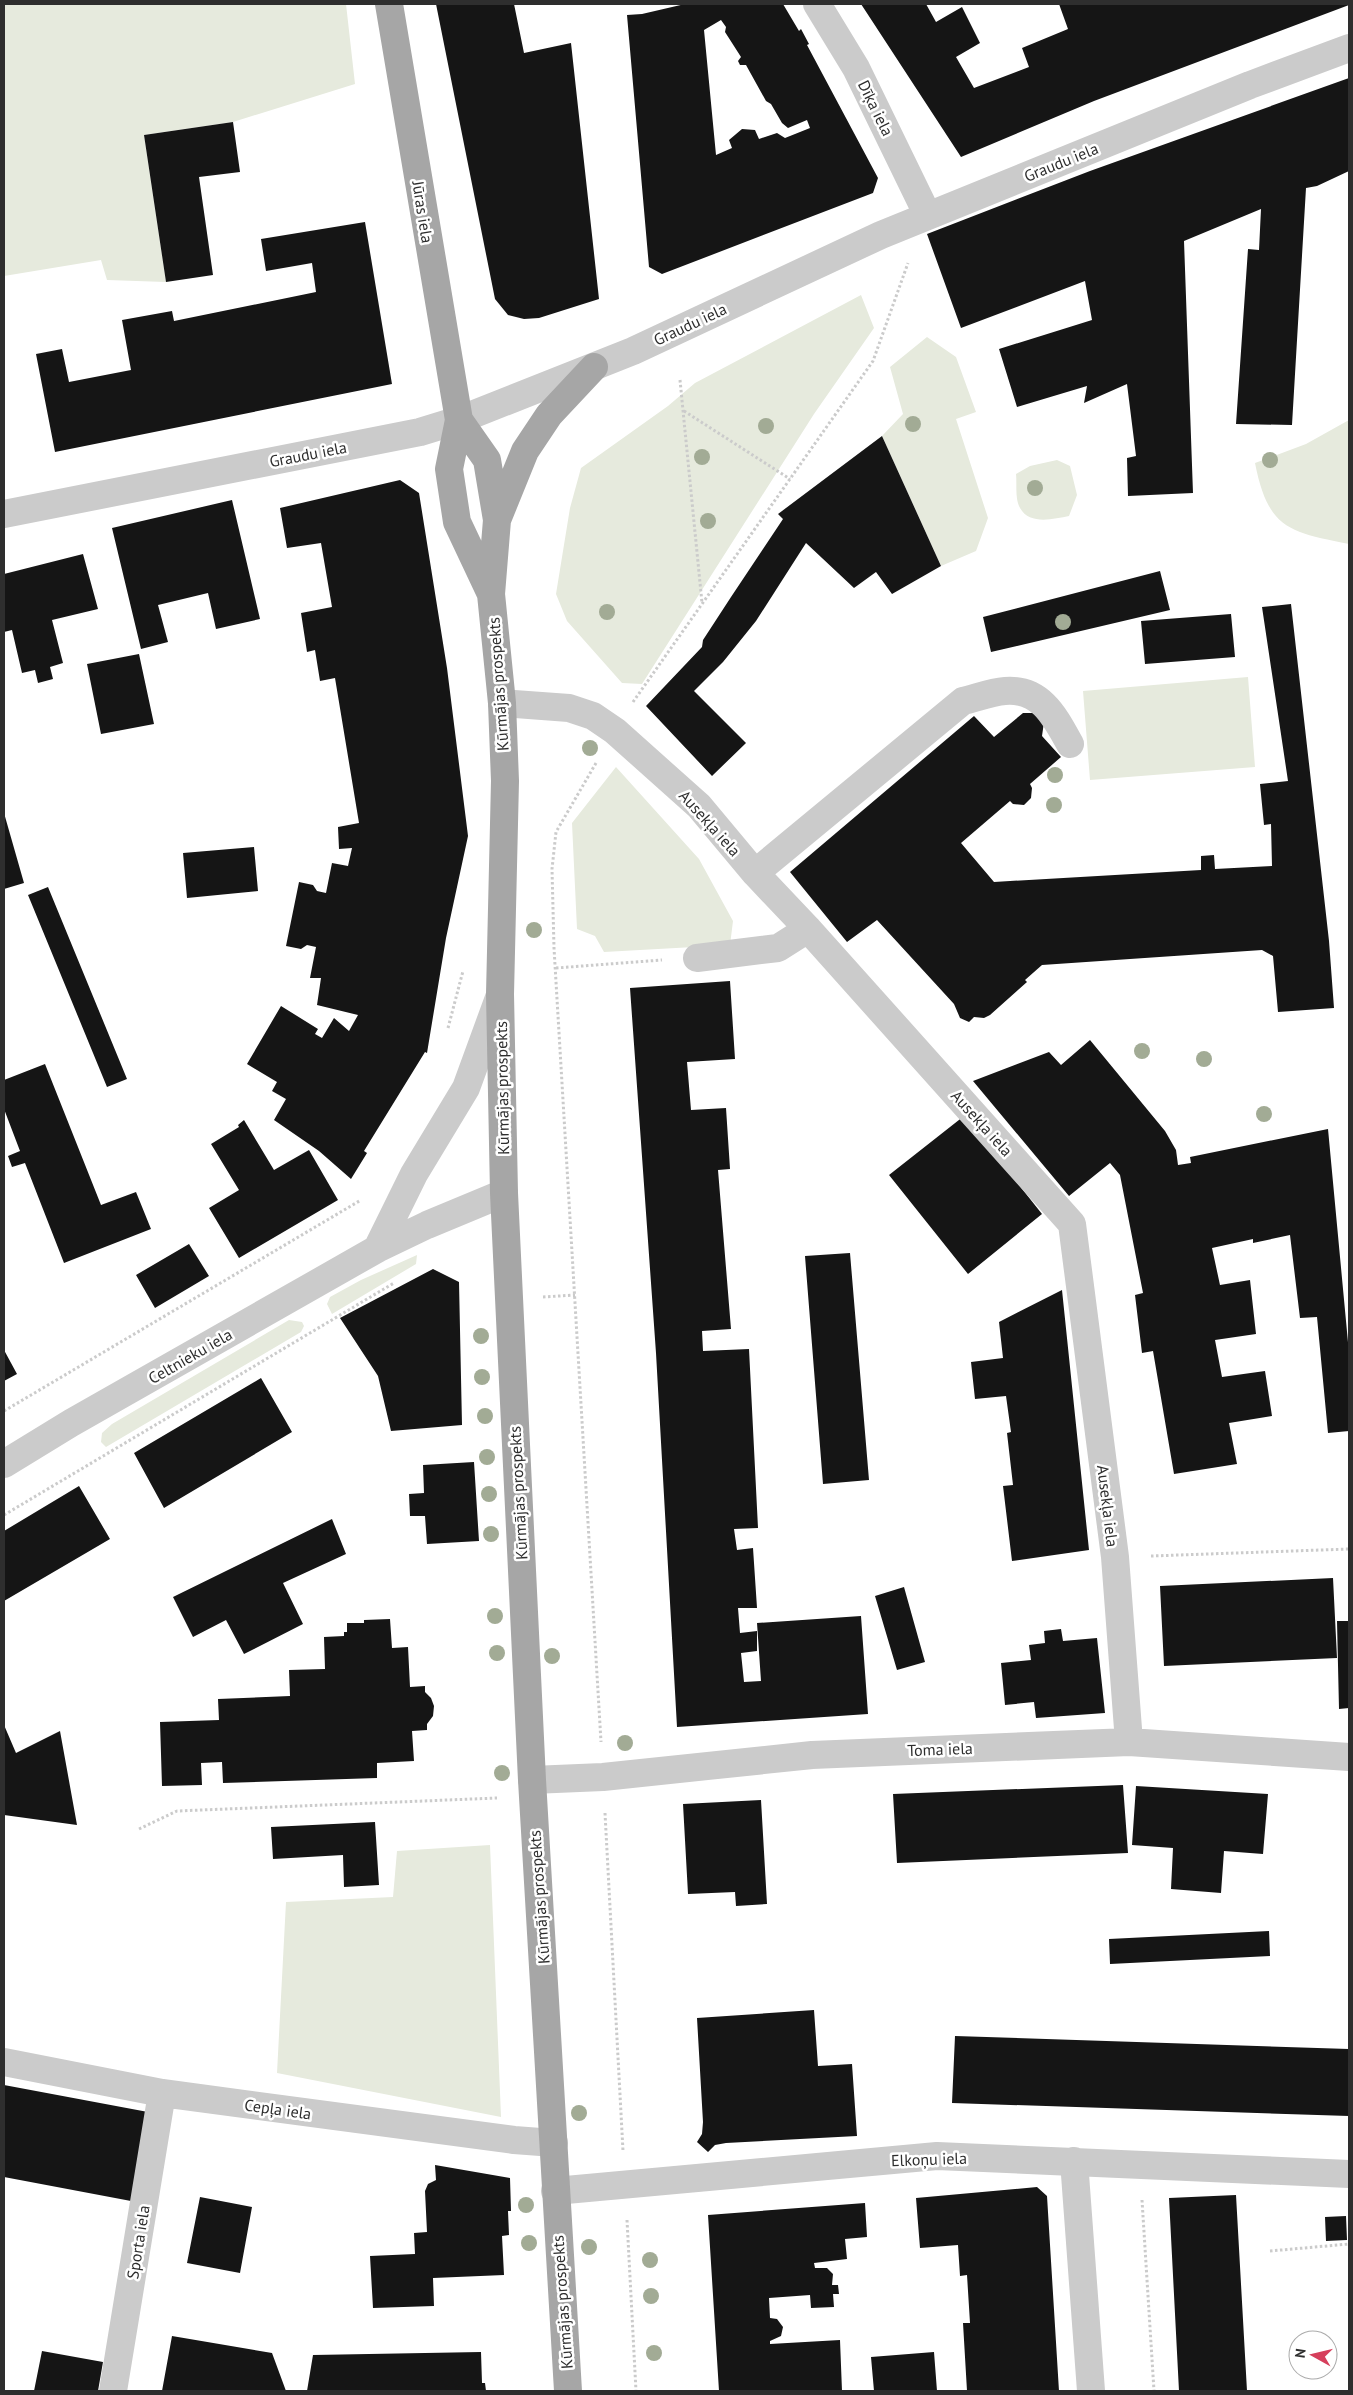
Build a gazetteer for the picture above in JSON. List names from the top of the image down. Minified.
{"streets":{"main road":["Jūras iela","Kūrmājas prospekts"],"street":["Dīķa iela","Graudu iela","Ausekļa iela","Celtnieku iela","Toma iela","Cepļa iela","Elkoņu iela","Sporta iela"]},"crossings":[["Dīķa iela","Graudu iela"],["Graudu iela","Jūras iela"],["Graudu iela","Kūrmājas prospekts"],["Jūras iela","Kūrmājas prospekts"],["Kūrmājas prospekts","Ausekļa iela"],["Kūrmājas prospekts","Celtnieku iela"],["Kūrmājas prospekts","Toma iela"],["Kūrmājas prospekts","Cepļa iela"],["Kūrmājas prospekts","Elkoņu iela"],["Ausekļa iela","Toma iela"],["Cepļa iela","Sporta iela"]],"north":"left"}
